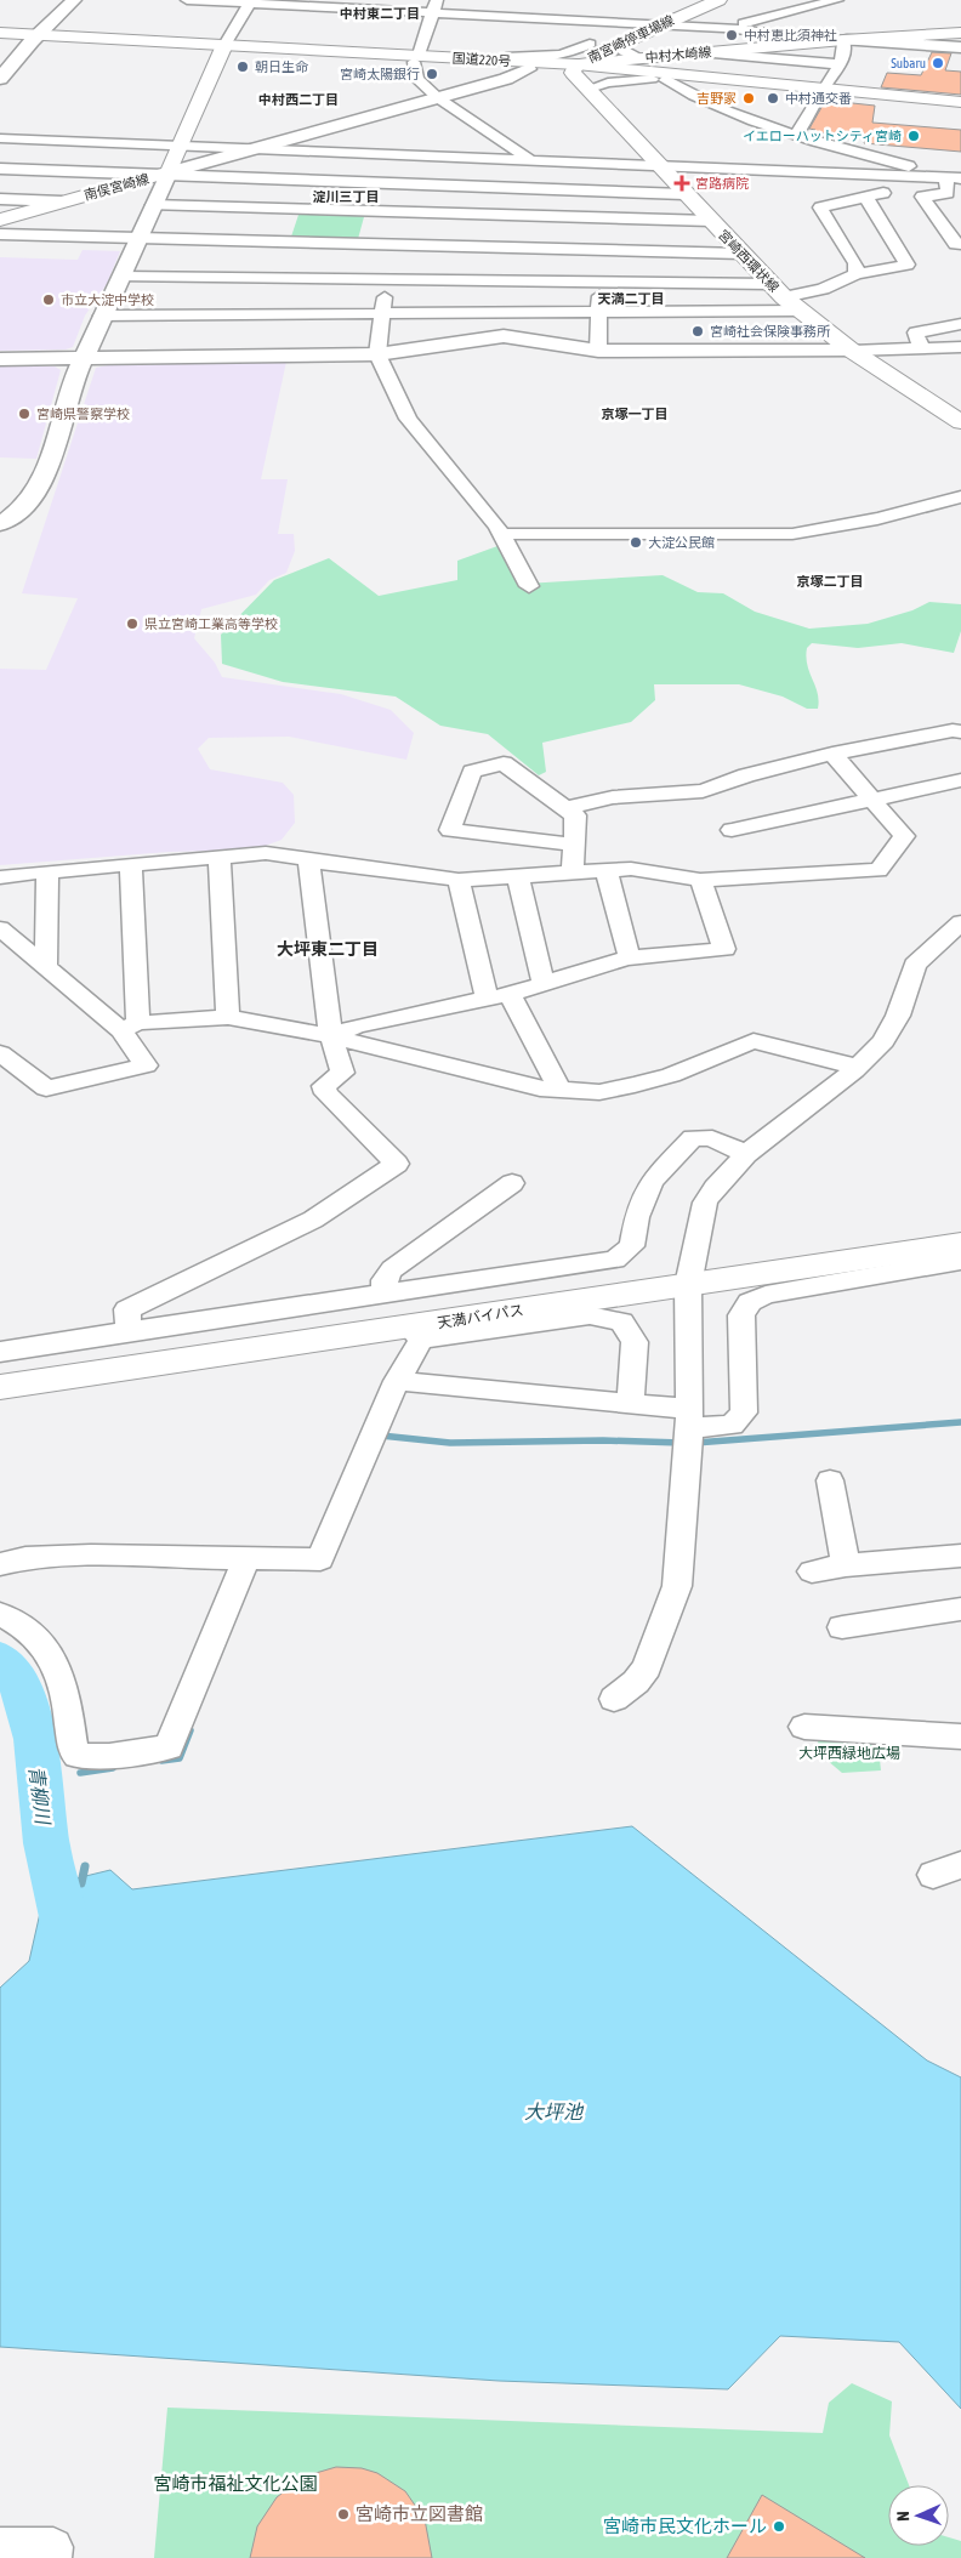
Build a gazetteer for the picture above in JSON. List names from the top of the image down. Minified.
{"streets":{"main road":["南宮崎停車場線","中村木崎線","国道220号","南俣宮崎線","宮崎西環状線","天満バイパス"]},"crossings":[["南宮崎停車場線","中村木崎線"],["南宮崎停車場線","国道220号"],["南宮崎停車場線","宮崎西環状線"],["中村木崎線","国道220号"],["中村木崎線","宮崎西環状線"],["国道220号","南俣宮崎線"],["国道220号","宮崎西環状線"]],"districts":["中村東二丁目","中村西二丁目","淀川三丁目","天満二丁目","京塚一丁目","京塚二丁目","大坪東二丁目"],"water":["青柳川","大坪池"],"parks":["大坪西緑地広場","宮崎市福祉文化公園"],"places":{"other":["中村恵比須神社","Subaru","朝日生命","宮崎太陽銀行","吉野家","中村通交番","イエローハットシティ宮崎","市立大淀中学校","宮崎社会保険事務所","宮崎県警察学校","大淀公民館","県立宮崎工業高等学校","宮崎市立図書館","宮崎市民文化ホール"],"health":["宮路病院"]},"north":"left"}
